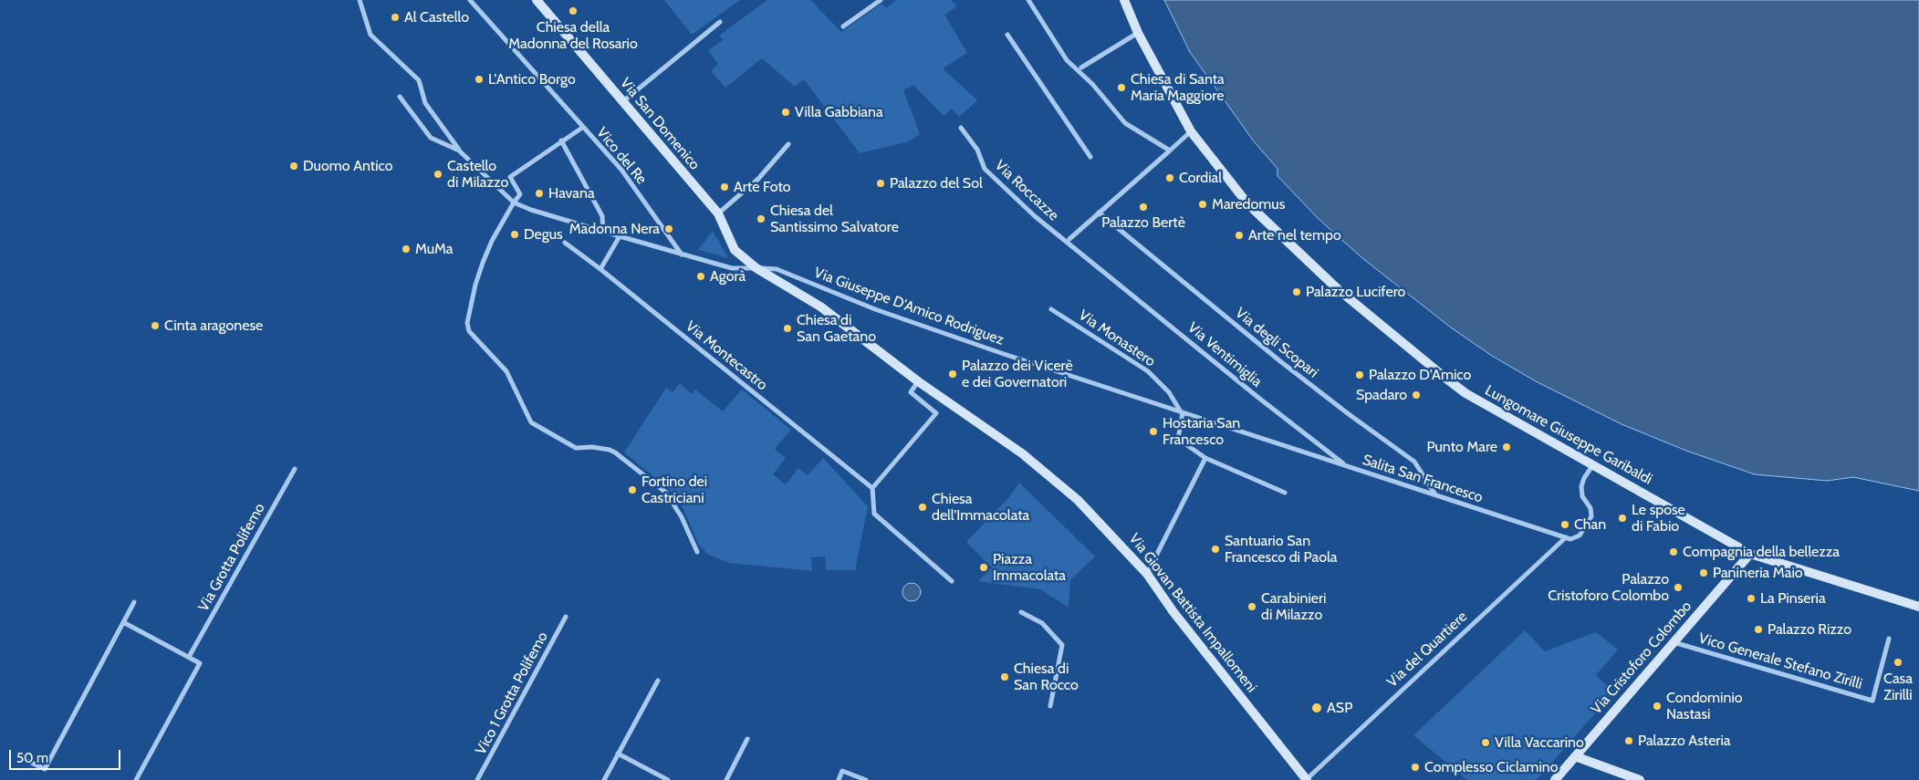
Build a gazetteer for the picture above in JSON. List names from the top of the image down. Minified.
{"streets":{"street":["Via San Domenico","Vico del Re","Via Roccazze","Via Giuseppe D'Amico Rodriguez","Via Monastero","Via degli Scopari","Via Ventimiglia","Via Montecastro","Lungomare Giuseppe Garibaldi","Salita San Francesco","Via Grotta Polifemo","Via Giovan Battista Impallomeni","Via del Quartiere","Via Cristoforo Colombo","Vico Generale Stefano Zirilli","Vico 1 Grotta Polifemo"]},"crossings":[["Via San Domenico","Via Giuseppe D'Amico Rodriguez"],["Via San Domenico","Via Giovan Battista Impallomeni"],["Vico del Re","Via Giuseppe D'Amico Rodriguez"],["Via Roccazze","Via Ventimiglia"],["Via Giuseppe D'Amico Rodriguez","Via Monastero"],["Via Giuseppe D'Amico Rodriguez","Salita San Francesco"],["Via Giuseppe D'Amico Rodriguez","Via Giovan Battista Impallomeni"],["Via Monastero","Salita San Francesco"],["Via degli Scopari","Salita San Francesco"],["Via Ventimiglia","Salita San Francesco"],["Lungomare Giuseppe Garibaldi","Via Cristoforo Colombo"],["Salita San Francesco","Via del Quartiere"],["Via Giovan Battista Impallomeni","Via del Quartiere"],["Via Cristoforo Colombo","Vico Generale Stefano Zirilli"]],"places":["Chiesa della Madonna del Rosario","Al Castello","L'Antico Borgo","Chiesa di Santa Maria Maggiore","Villa Gabbiana","Duomo Antico","Castello di Milazzo","Cordial","Palazzo del Sol","Arte Foto","Havana","Maredomus","Palazzo Bertè","Chiesa del Santissimo Salvatore","Madonna Nera","Degus","Arte nel tempo","MuMa","Agorà","Palazzo Lucifero","Cinta aragonese","Chiesa di San Gaetano","Palazzo dei Vicerè e dei Governatori","Palazzo D'Amico","Spadaro","Hostaria San Francesco","Punto Mare","Fortino dei Castriciani","Chiesa dell'Immacolata","Le spose di Fabio","Chan","Santuario San Francesco di Paola","Compagnia della bellezza","Piazza Immacolata","Panineria Maio","Palazzo Cristoforo Colombo","La Pinseria","Carabinieri di Milazzo","Palazzo Rizzo","Casa Zirilli","Chiesa di San Rocco","Condominio Nastasi","ASP","Palazzo Asteria","Villa Vaccarino","Complesso Ciclamino"],"scale_bar":"50 m"}
